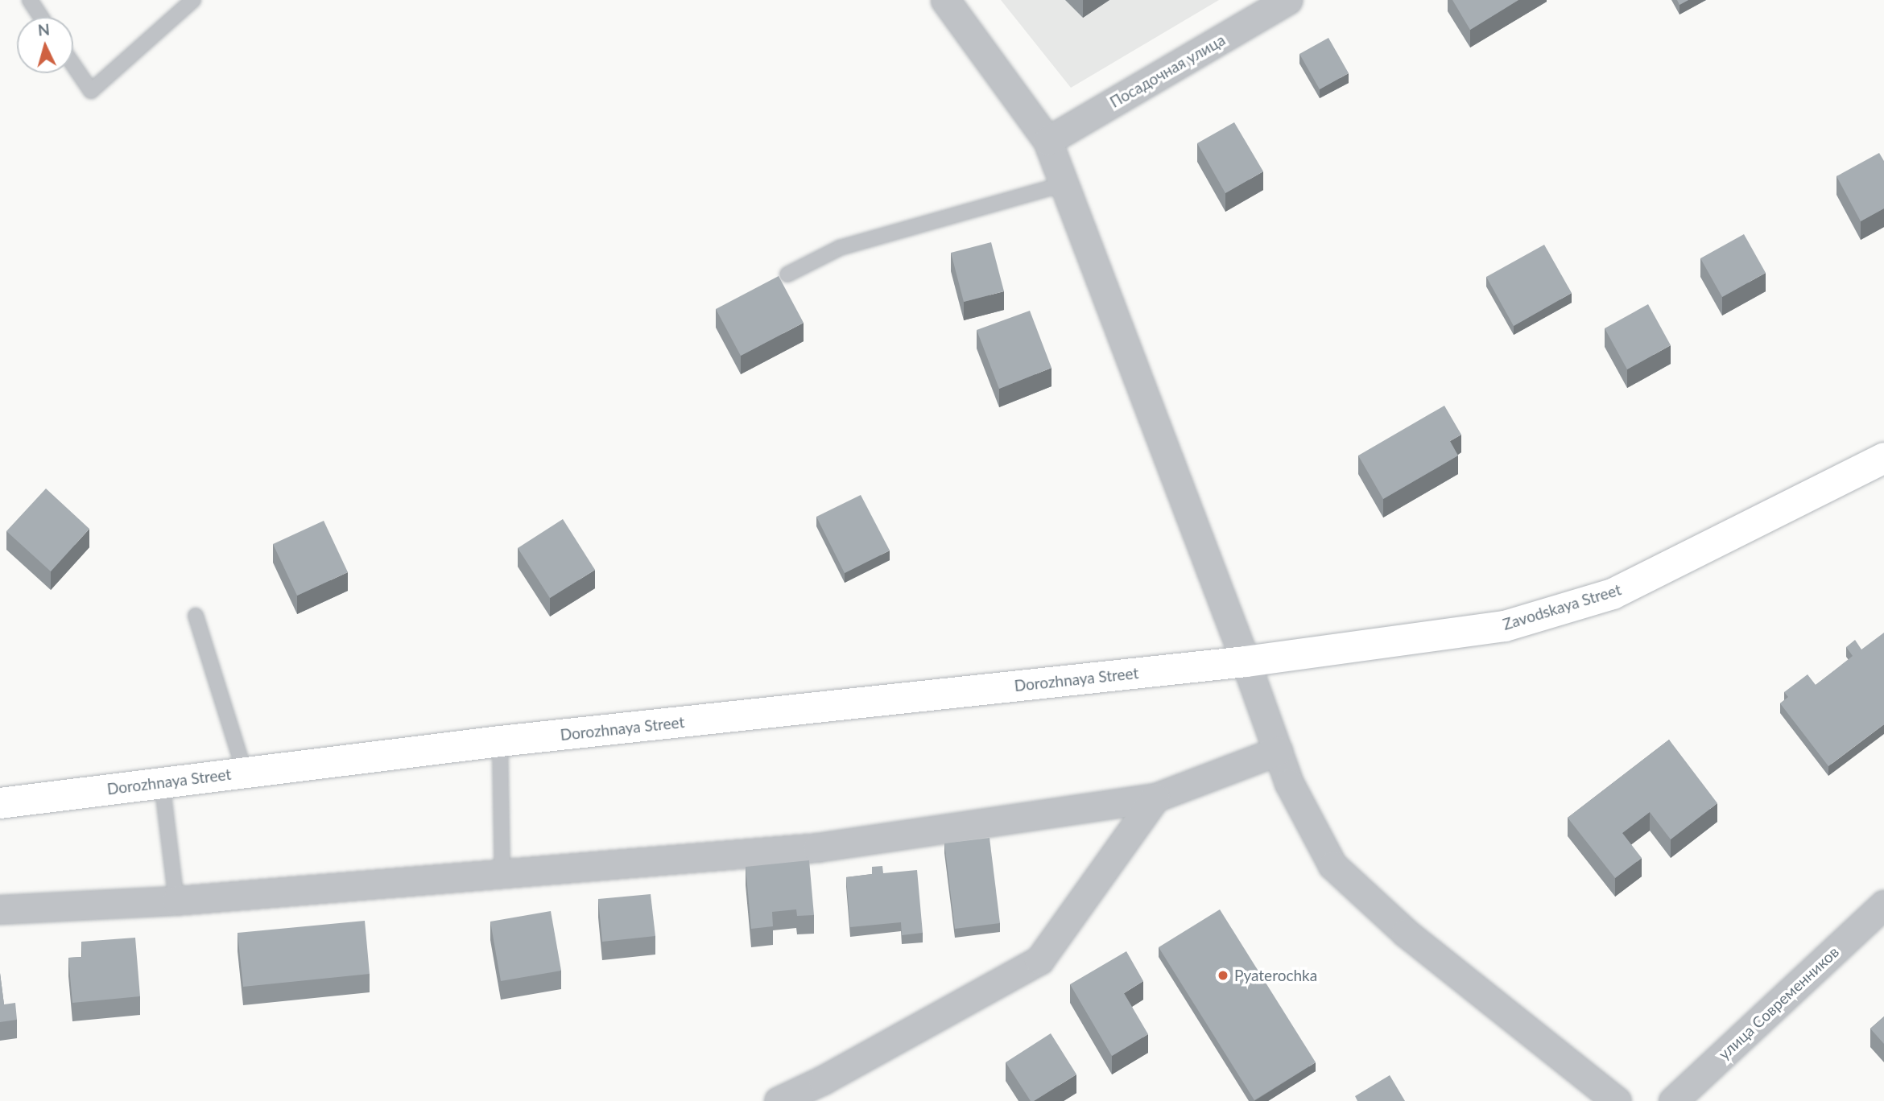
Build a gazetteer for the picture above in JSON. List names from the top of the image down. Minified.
{"streets":{"street":["Посадочная улица","Zavodskaya Street","Dorozhnaya Street","улица Современников"]},"crossings":[["Zavodskaya Street","Dorozhnaya Street"]],"places":["Pyaterochka"],"north":"top"}
